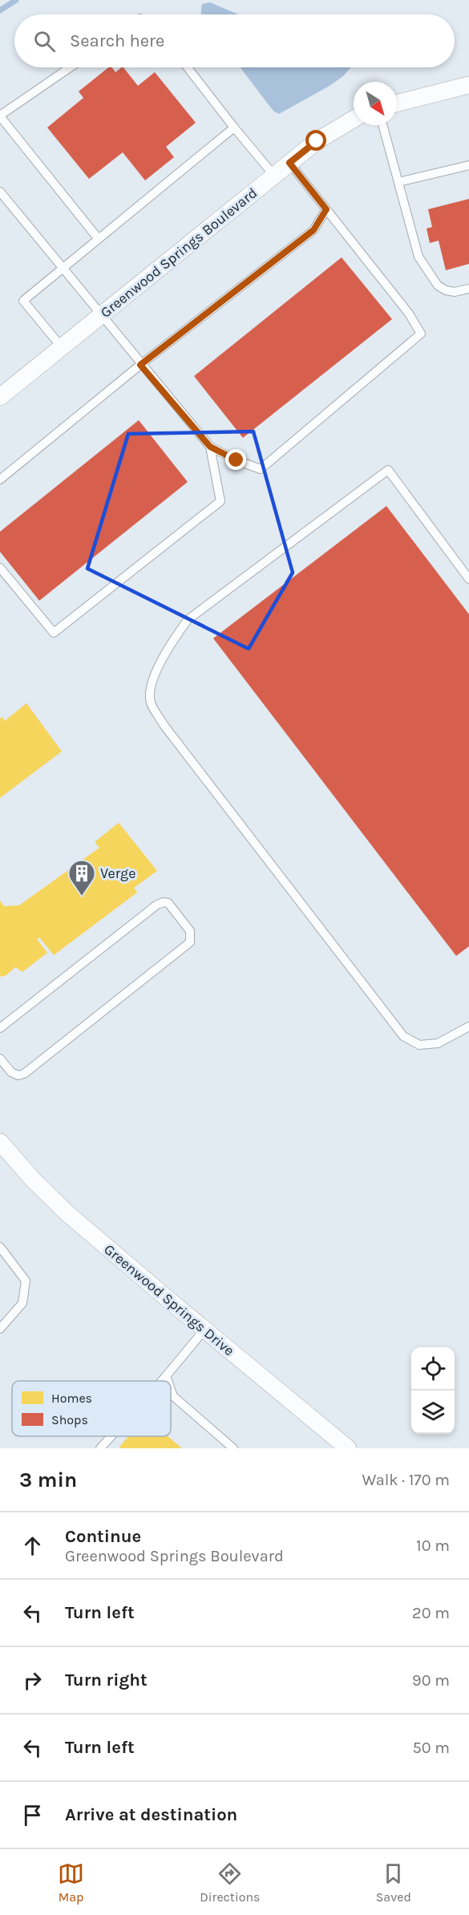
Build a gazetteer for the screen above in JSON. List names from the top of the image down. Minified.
{"streets":{"street":["Greenwood Springs Boulevard","Greenwood Springs Drive"]},"places":{"building":["Verge"]},"legend":["Homes","Shops"],"north":"bottom right","page":{"search":"Search here","heading":["3 min","Walk · 170 m"],"list":[["Continue","Greenwood Springs Boulevard","10 m"],["Turn left","20 m"],["Turn right","90 m"],["Turn left","50 m"],"Arrive at destination"],"nav":["Map","Directions","Saved"]}}
